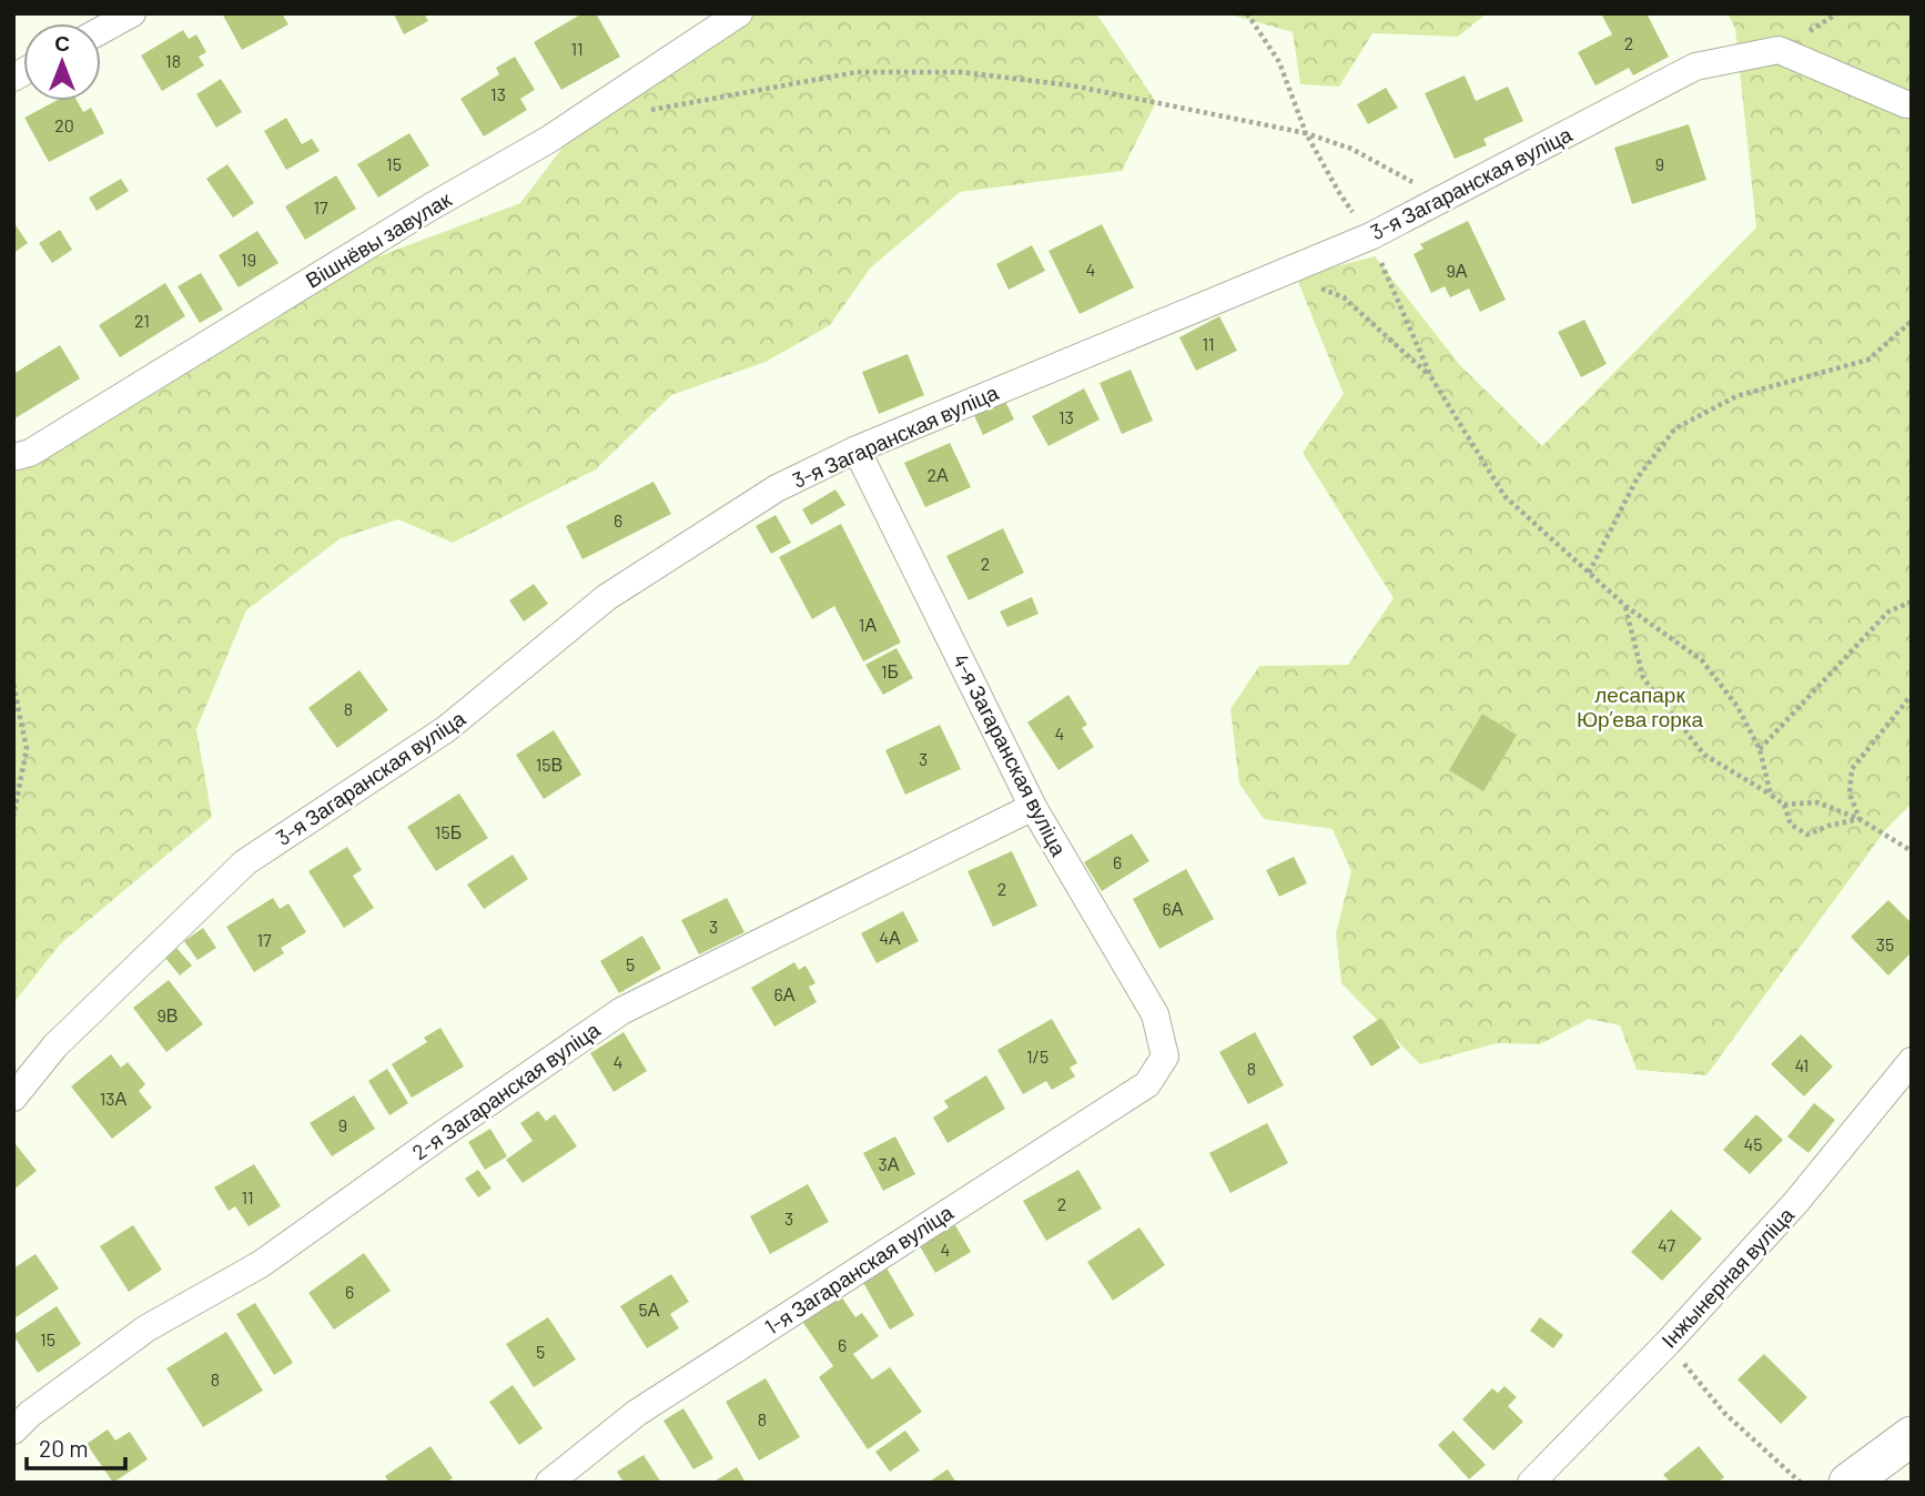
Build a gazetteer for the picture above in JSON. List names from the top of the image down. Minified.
{"streets":{"street":["3-я Загаранская вуліца","Вішнёвы завулак","4-я Загаранская вуліца","2-я Загаранская вуліца","1-я Загаранская вуліца","Інжынерная вуліца"]},"crossings":[["3-я Загаранская вуліца","4-я Загаранская вуліца"],["4-я Загаранская вуліца","2-я Загаранская вуліца"],["4-я Загаранская вуліца","1-я Загаранская вуліца"]],"parks":["лесапарк Юрʼева горка"],"house_numbers":["2","11","18","13","20","15","9","17","19","4","9А","21","11","13","2А","6","2","1А","1Б","8","4","3","15В","15Б","6","2","6А","3","4А","17","35","5","6А","9В","1/5","4","41","8","13А","9","45","3А","11","2","3","47","4","6","5А","15","6","5","8","8"],"scale_bar":"20 m","north":"top"}
